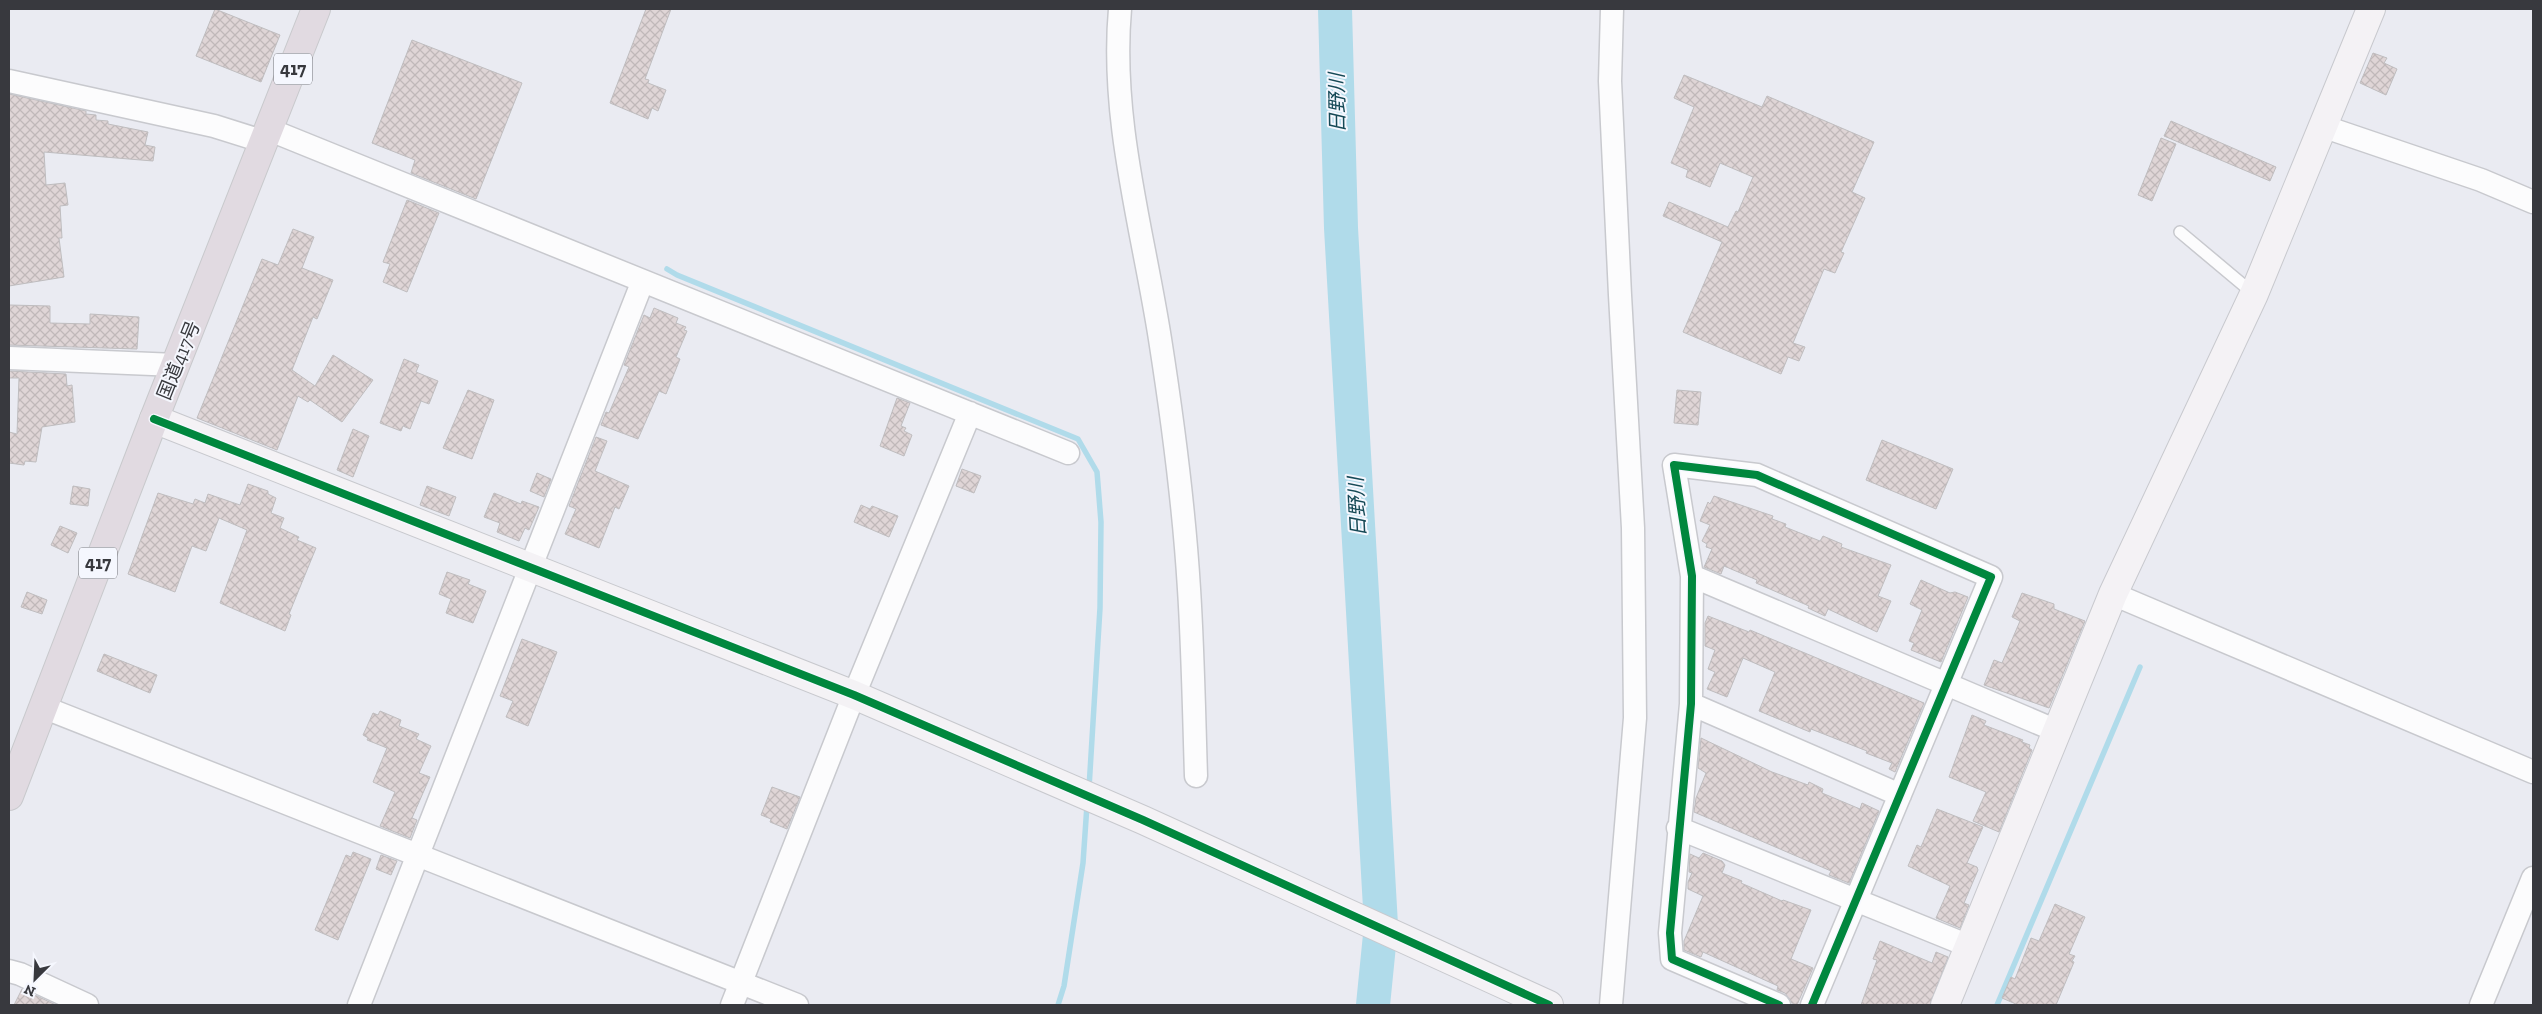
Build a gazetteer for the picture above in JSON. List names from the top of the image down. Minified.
{"streets":{"highway":["417","国道417号"]},"water":["日野川"],"north":"bottom left"}
